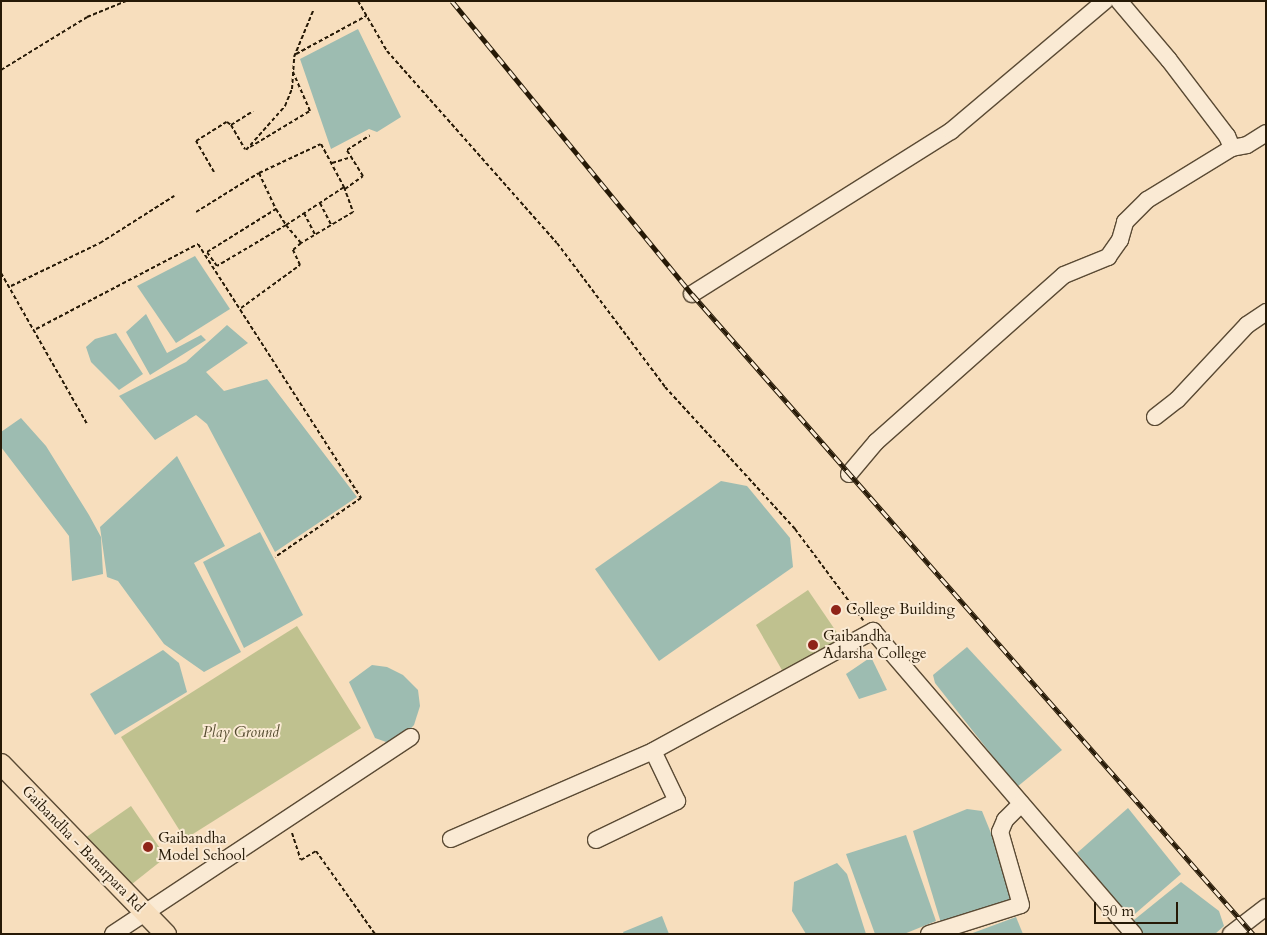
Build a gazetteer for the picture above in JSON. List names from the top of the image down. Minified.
{"streets":{"main road":["Gaibandha - Banarpara Rd"]},"parks":["Play Ground"],"places":["College Building","Gaibandha Adarsha College","Gaibandha Model School"],"scale_bar":"50 m"}
